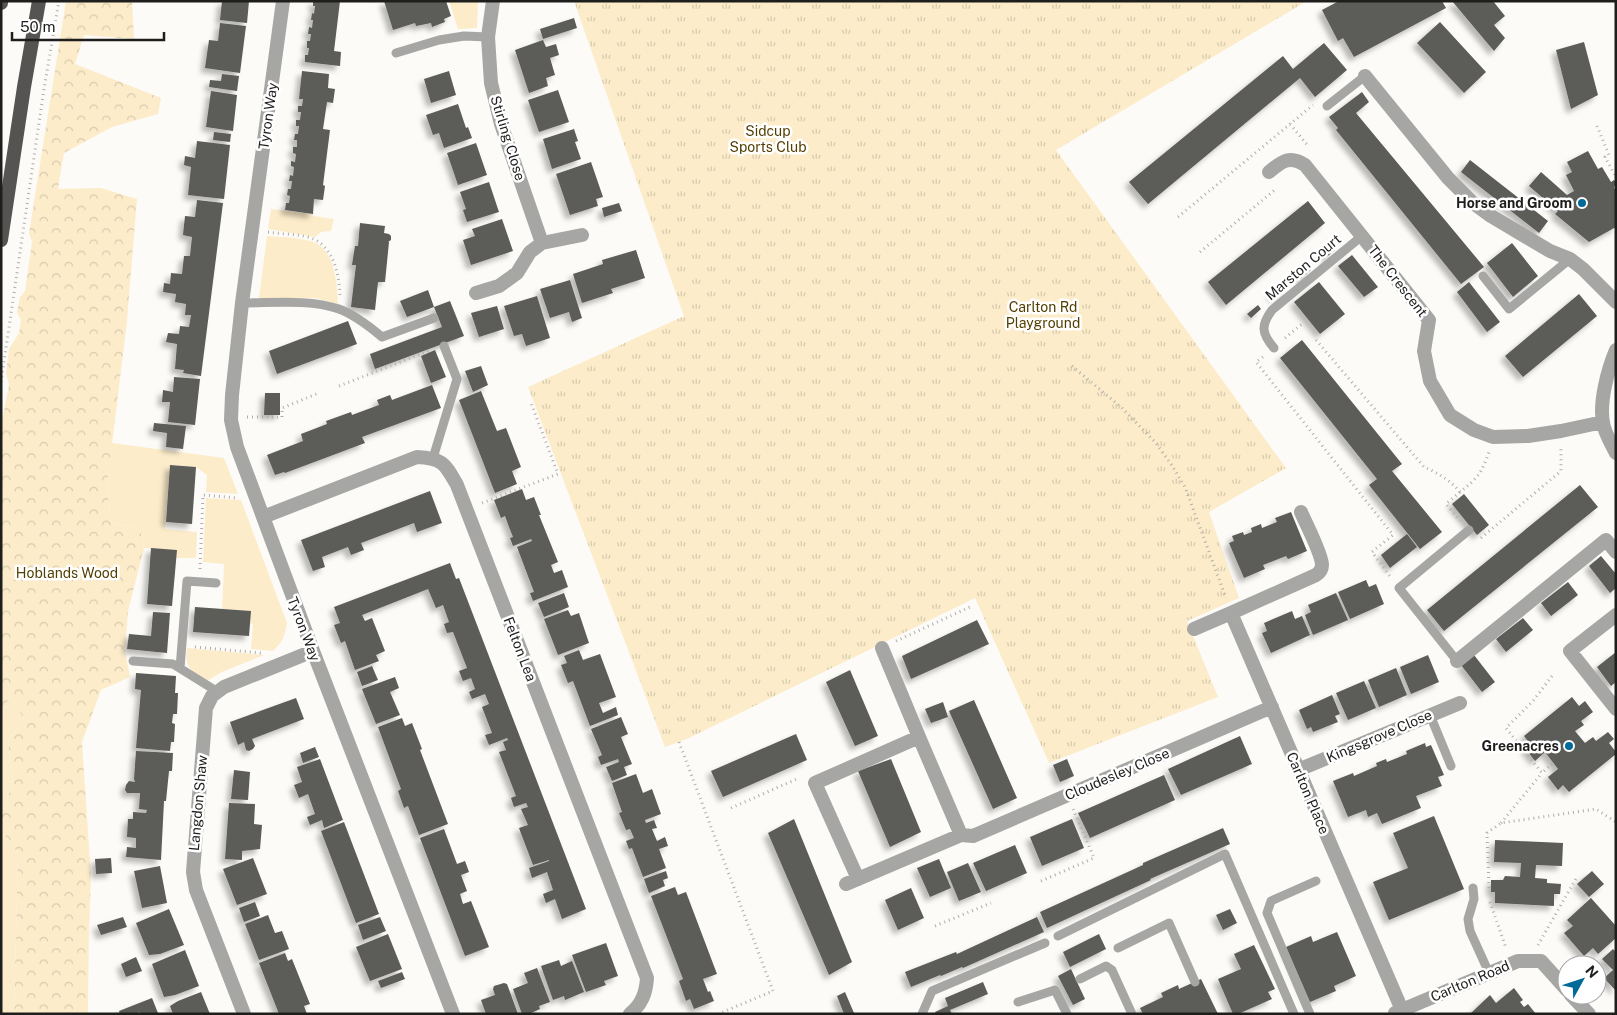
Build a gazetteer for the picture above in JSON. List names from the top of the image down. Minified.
{"streets":{"street":["Tyron Way","Stirling Close","The Crescent","Felton Lea","Kingsgrove Close","Cloudesley Close","Carlton Place","Langdon Shaw","Carlton Road"],"lane":["Marston Court"]},"crossings":[["Marston Court","The Crescent"],["Kingsgrove Close","Carlton Place"],["Cloudesley Close","Carlton Place"],["Carlton Place","Carlton Road"]],"parks":["Sidcup Sports Club","Carlton Rd Playground","Hoblands Wood"],"places":["Horse and Groom","Greenacres"],"scale_bar":"50 m","north":"top right"}
